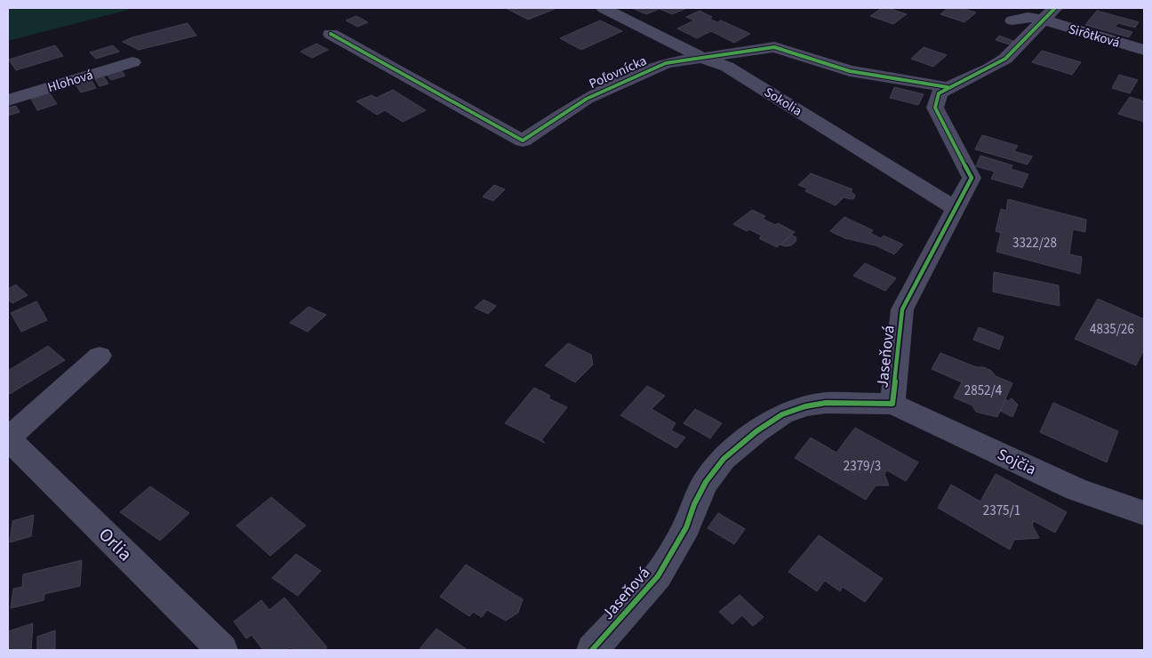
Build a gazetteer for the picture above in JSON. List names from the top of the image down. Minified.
{"streets":{"street":["Sirôtková","Poľovnícka","Hlohová","Sokolia","Jaseňová","Sojčia","Orlia"]},"crossings":[["Poľovnícka","Sokolia"],["Poľovnícka","Jaseňová"],["Sokolia","Jaseňová"],["Jaseňová","Sojčia"]],"house_numbers":["3322/28","4835/26","2852/4","2379/3","2375/1"]}
